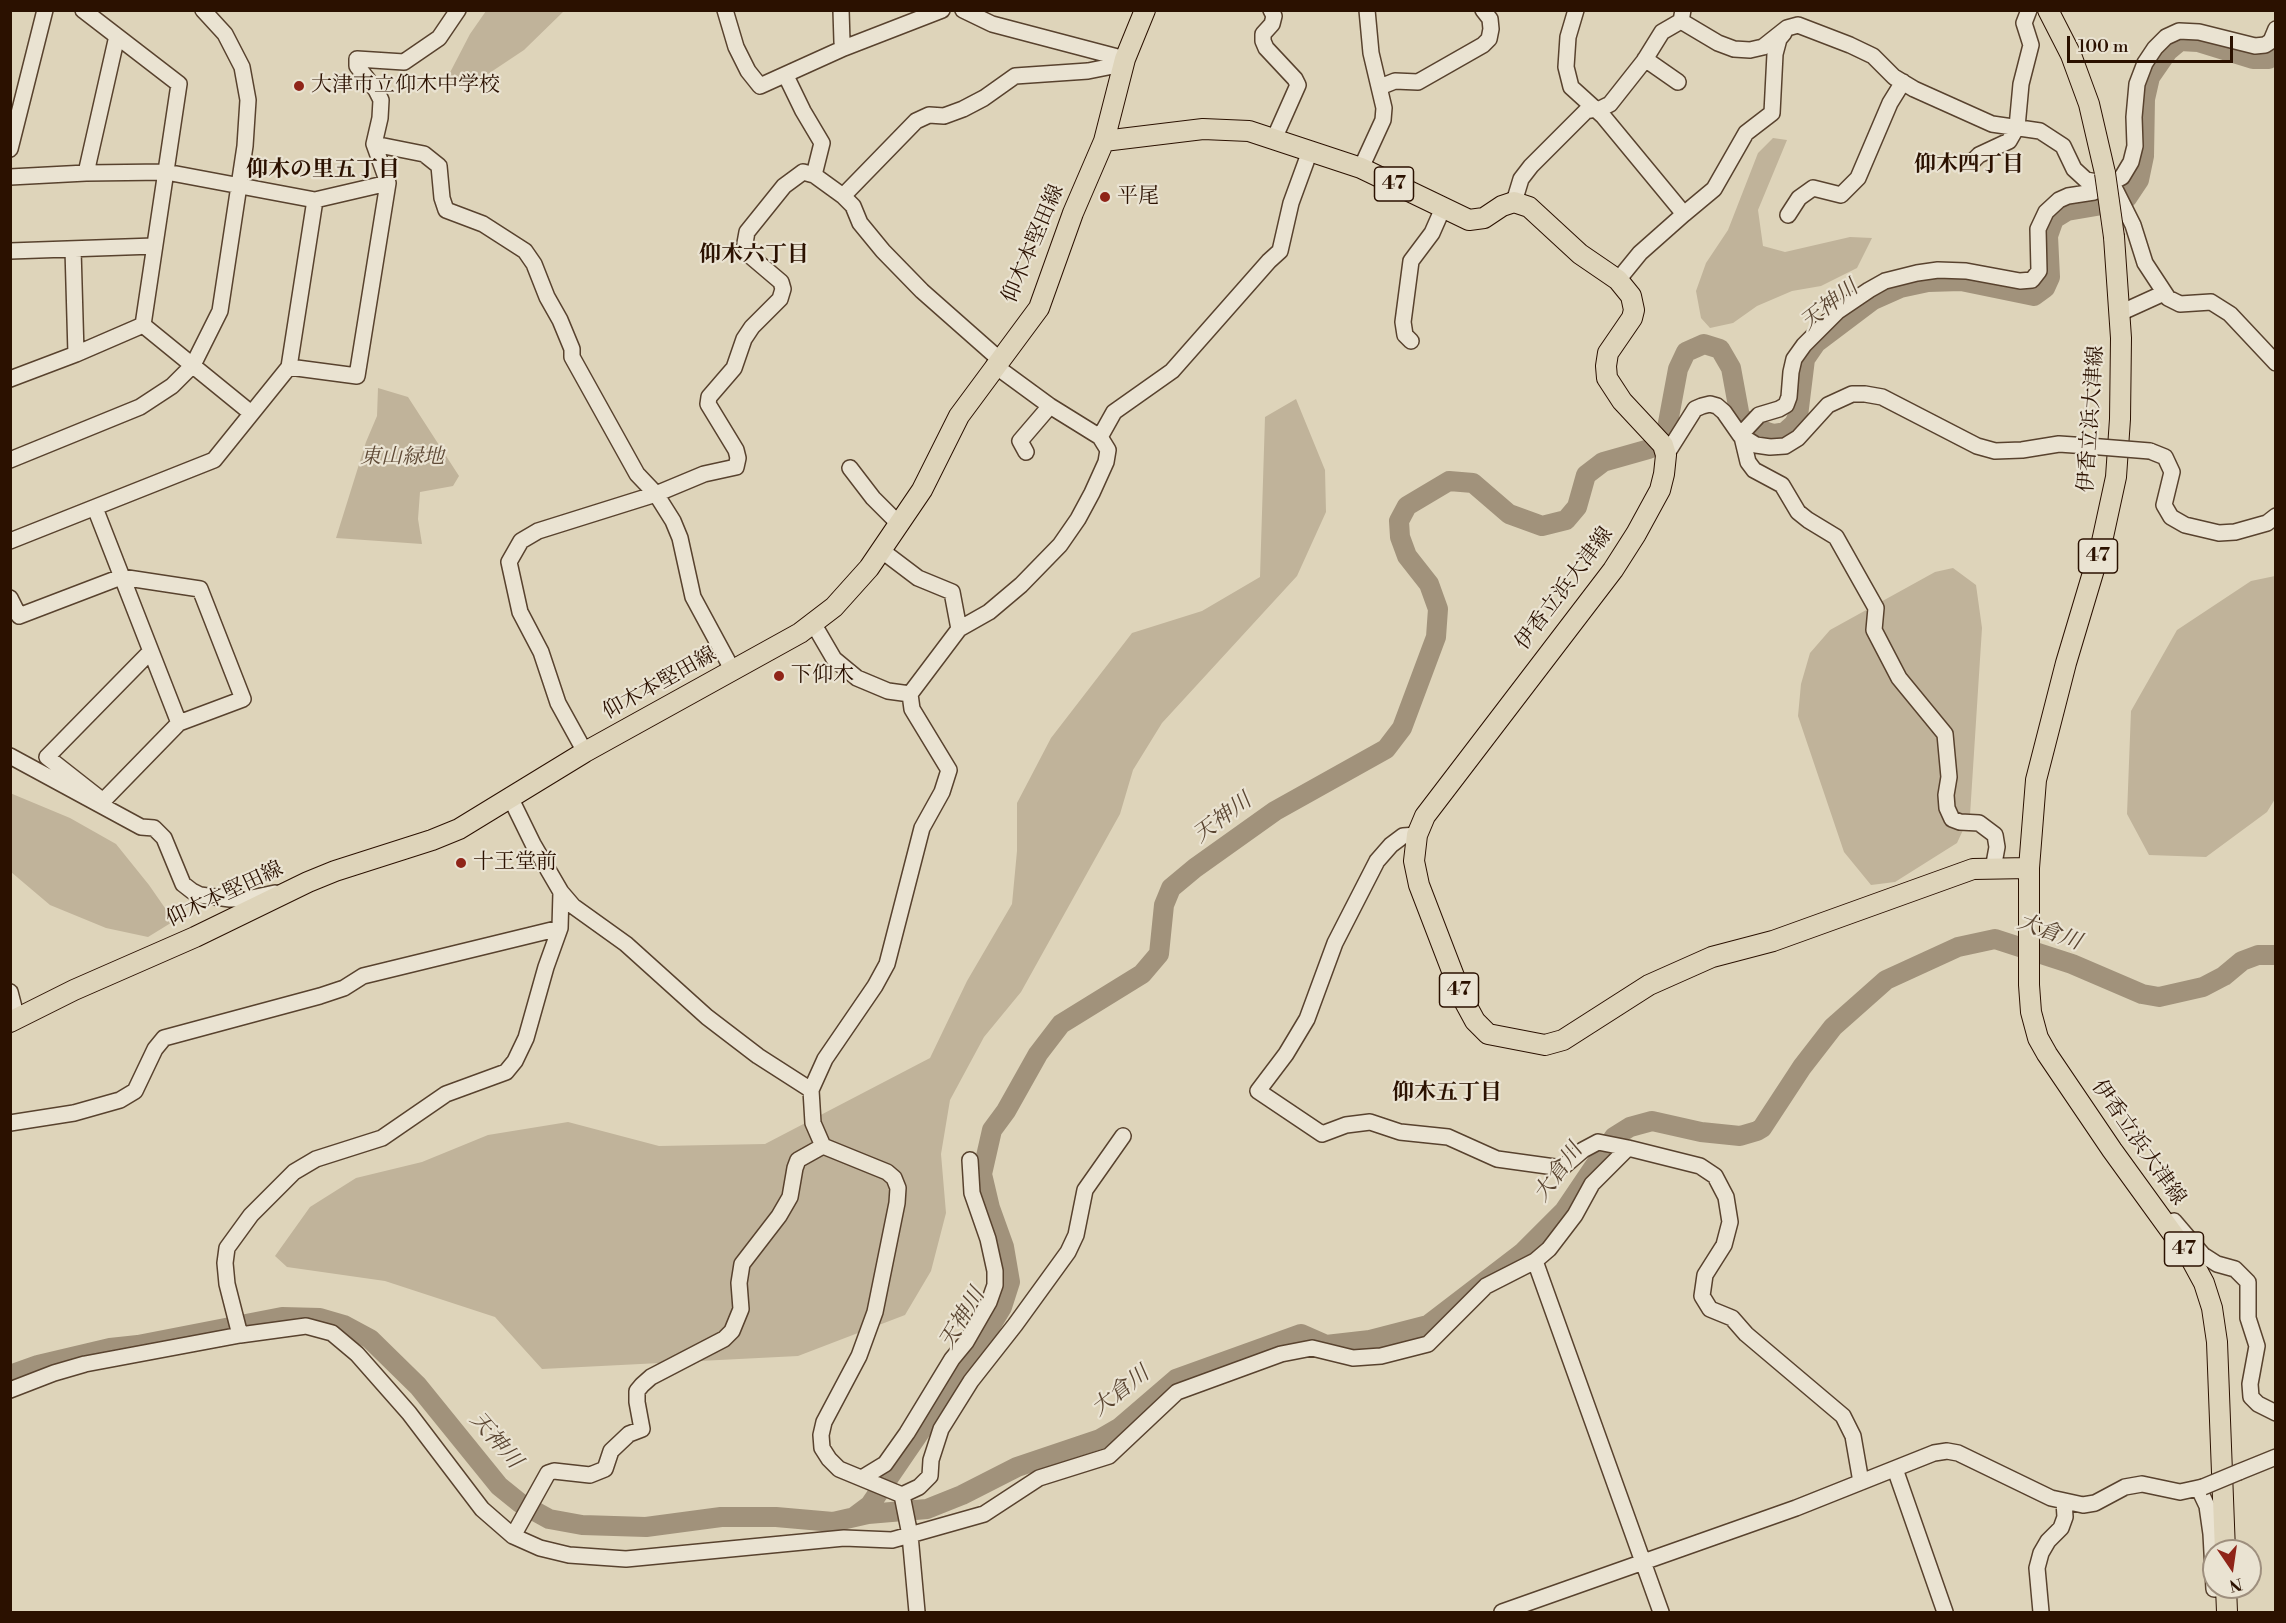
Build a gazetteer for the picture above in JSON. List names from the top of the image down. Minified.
{"streets":{"main road":["47","仰木本堅田線","伊香立浜大津線"]},"crossings":[["47","仰木本堅田線"]],"districts":["仰木四丁目","仰木の里五丁目","仰木六丁目","仰木五丁目"],"water":["天神川","大倉川"],"parks":["東山緑地"],"places":["大津市立仰木中学校","平尾","下仰木","十王堂前"],"scale_bar":"100 m","north":"bottom"}
